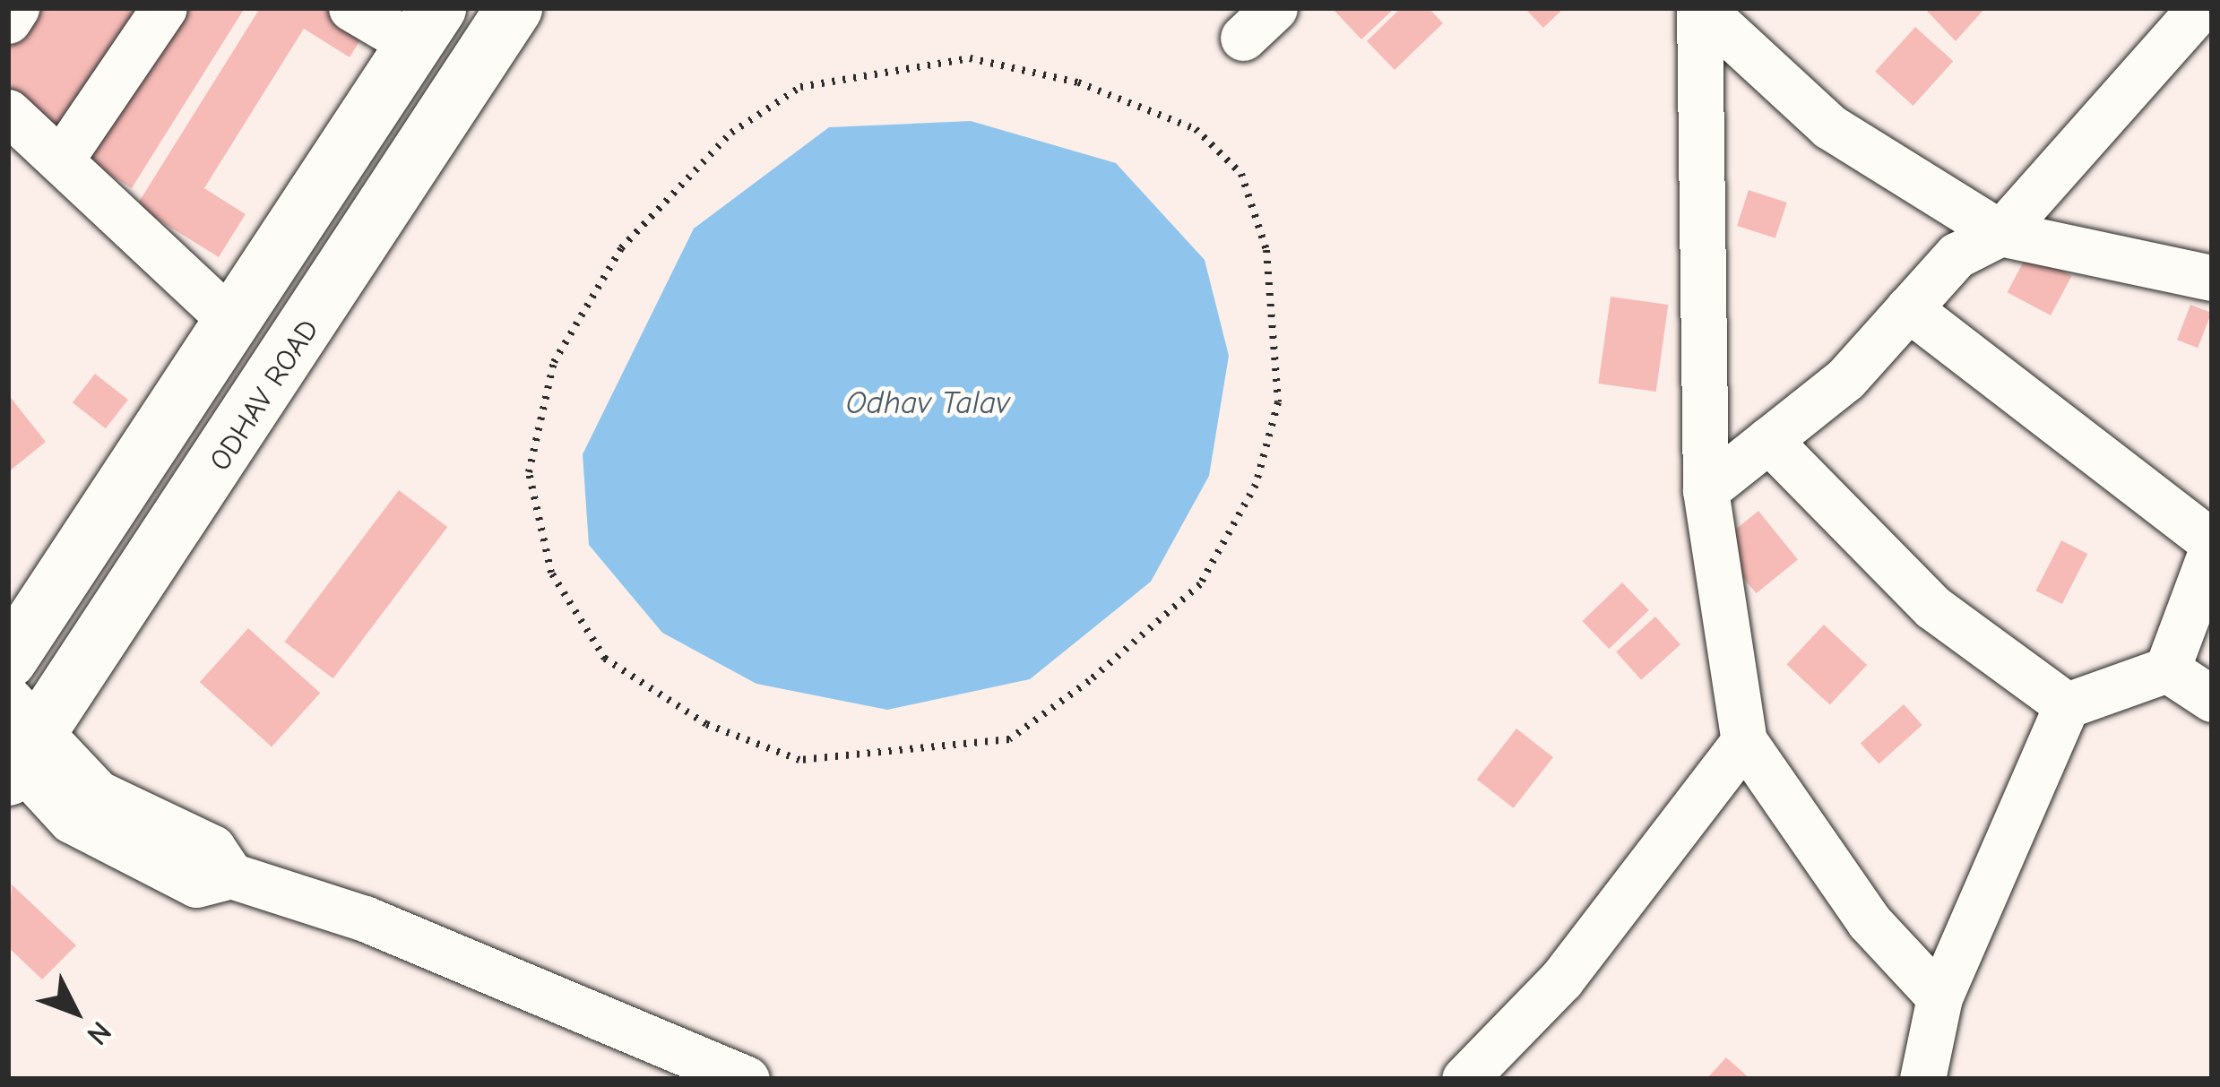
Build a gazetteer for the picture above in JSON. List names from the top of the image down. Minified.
{"streets":{"main road":["ODHAV ROAD"]},"water":["Odhav Talav"],"north":"bottom right"}
